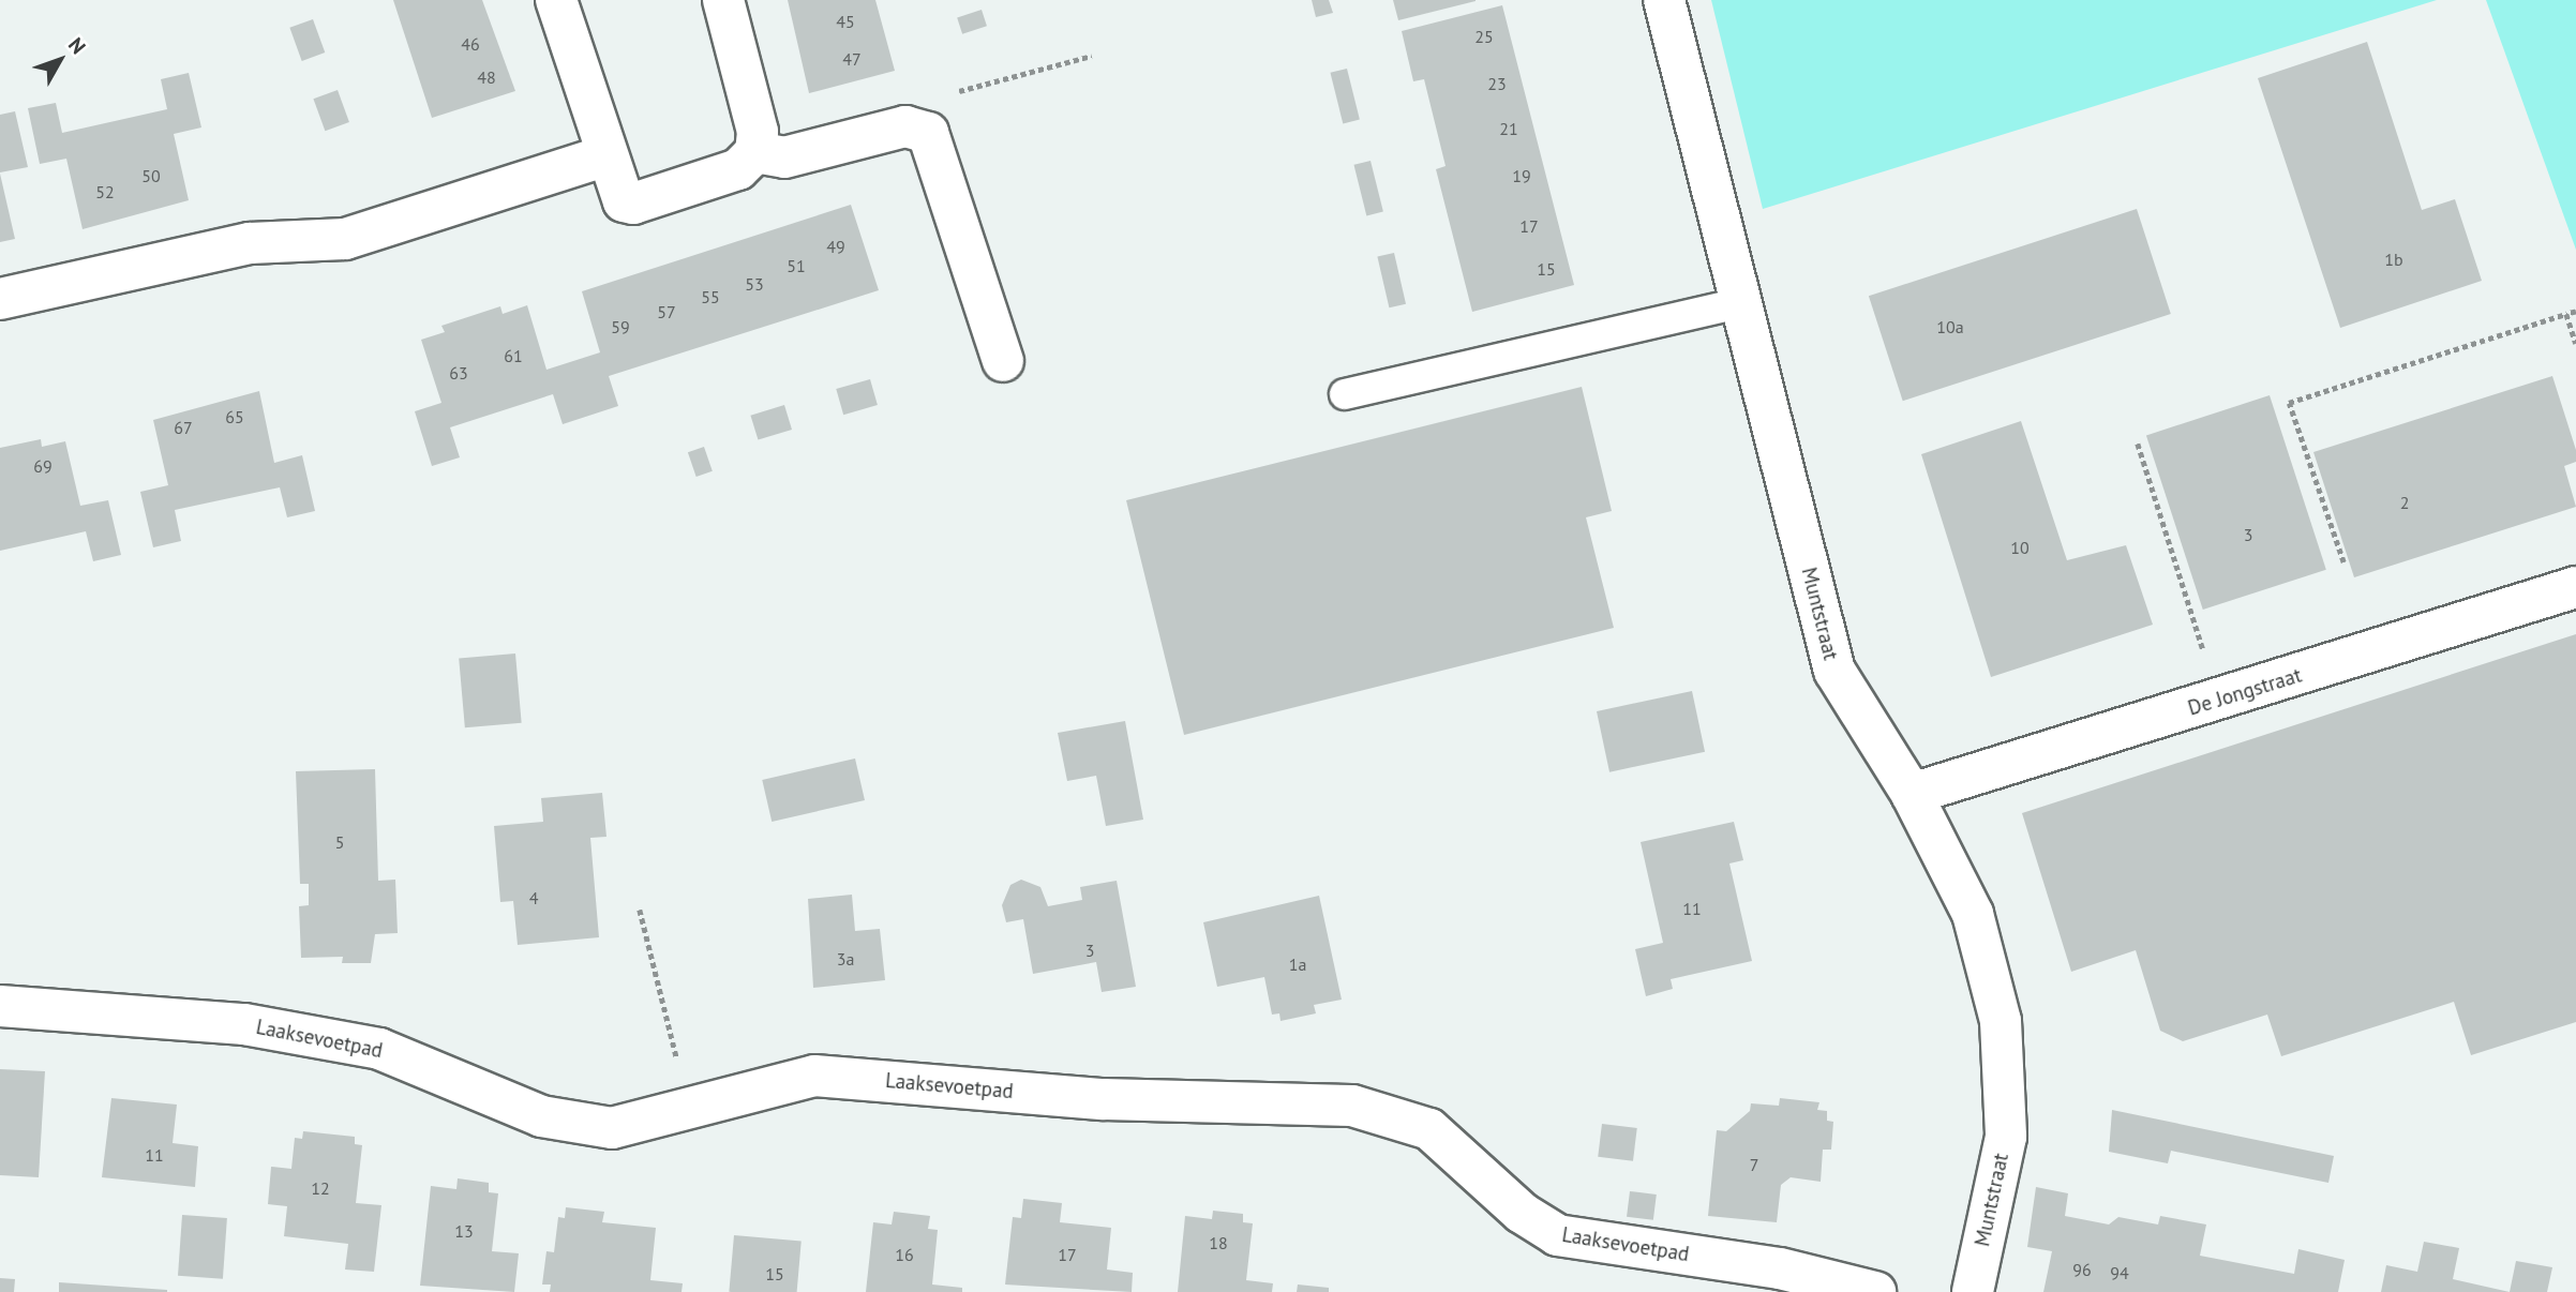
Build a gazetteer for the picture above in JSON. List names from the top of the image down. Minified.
{"streets":{"street":["Muntstraat","De Jongstraat","Laaksevoetpad"]},"crossings":[["Muntstraat","De Jongstraat"]],"house_numbers":["45","25","46","47","48","23","21","50","19","52","17","49","1b","51","15","53","55","57","59","10a","61","63","65","67","69","2","3","10","5","4","11","3","3a","1a","11","7","12","13","18","16","17","96","94","15"],"north":"top right"}
